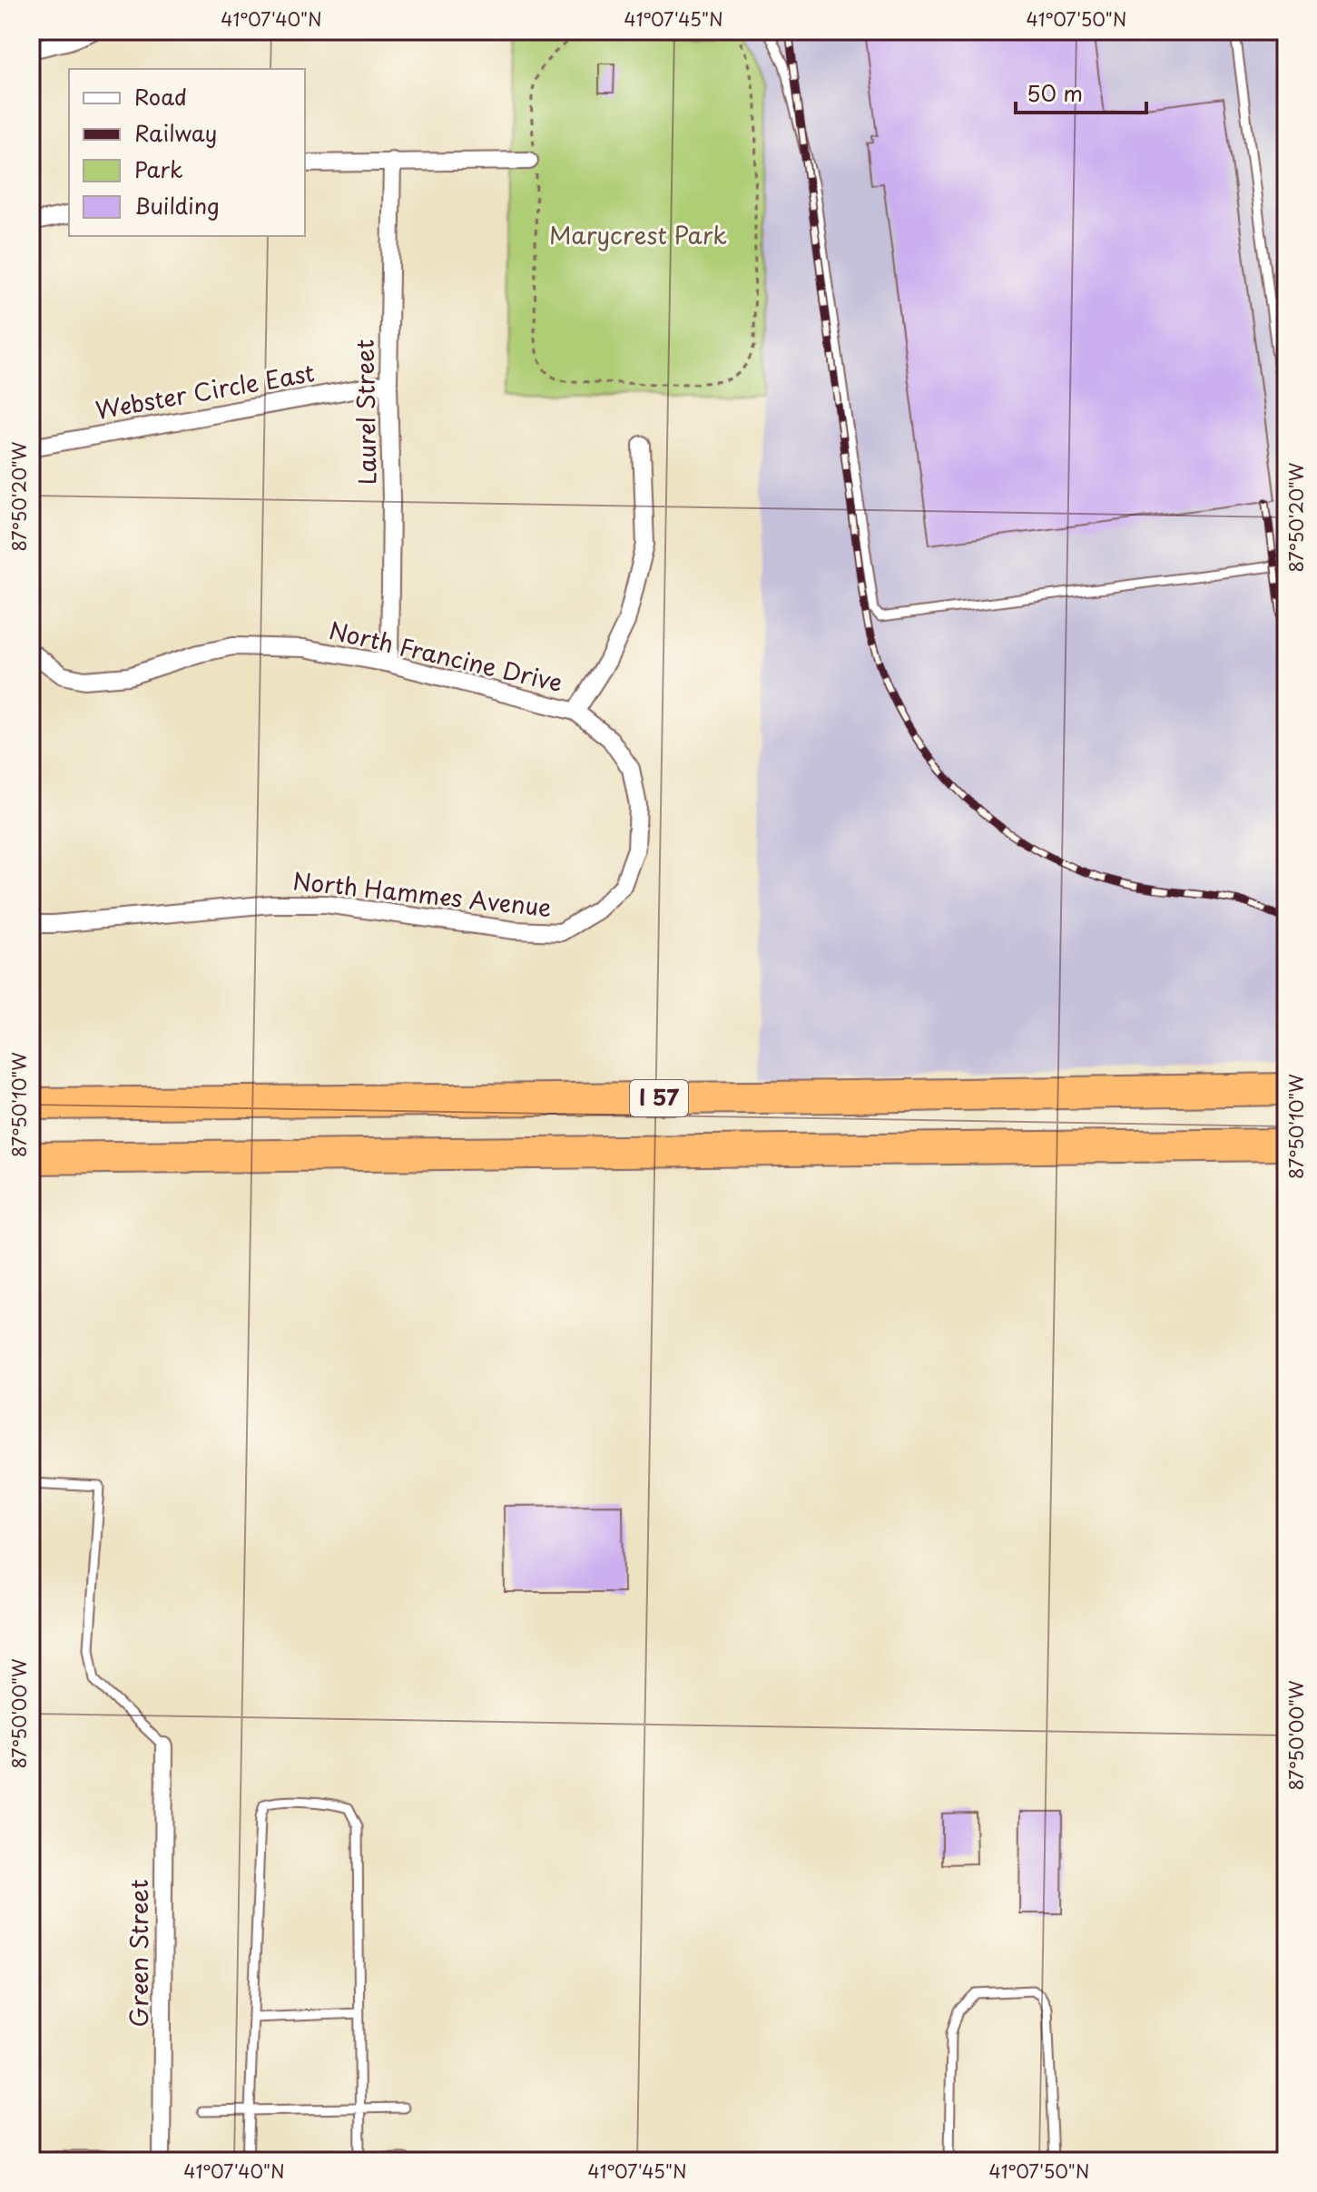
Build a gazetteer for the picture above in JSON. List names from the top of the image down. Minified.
{"streets":{"highway":["I 57"],"street":["Webster Circle East","Laurel Street","North Francine Drive","North Hammes Avenue","Green Street"]},"crossings":[["Webster Circle East","Laurel Street"],["Laurel Street","North Francine Drive"],["North Francine Drive","North Hammes Avenue"]],"parks":["Marycrest Park"],"legend":["Road","Railway","Park","Building"],"scale_bar":"50 m","coordinates":["41°07'40\"N","41°07'45\"N","41°07'50\"N","87°50'20\"W","87°50'10\"W","87°50'00\"W"]}
